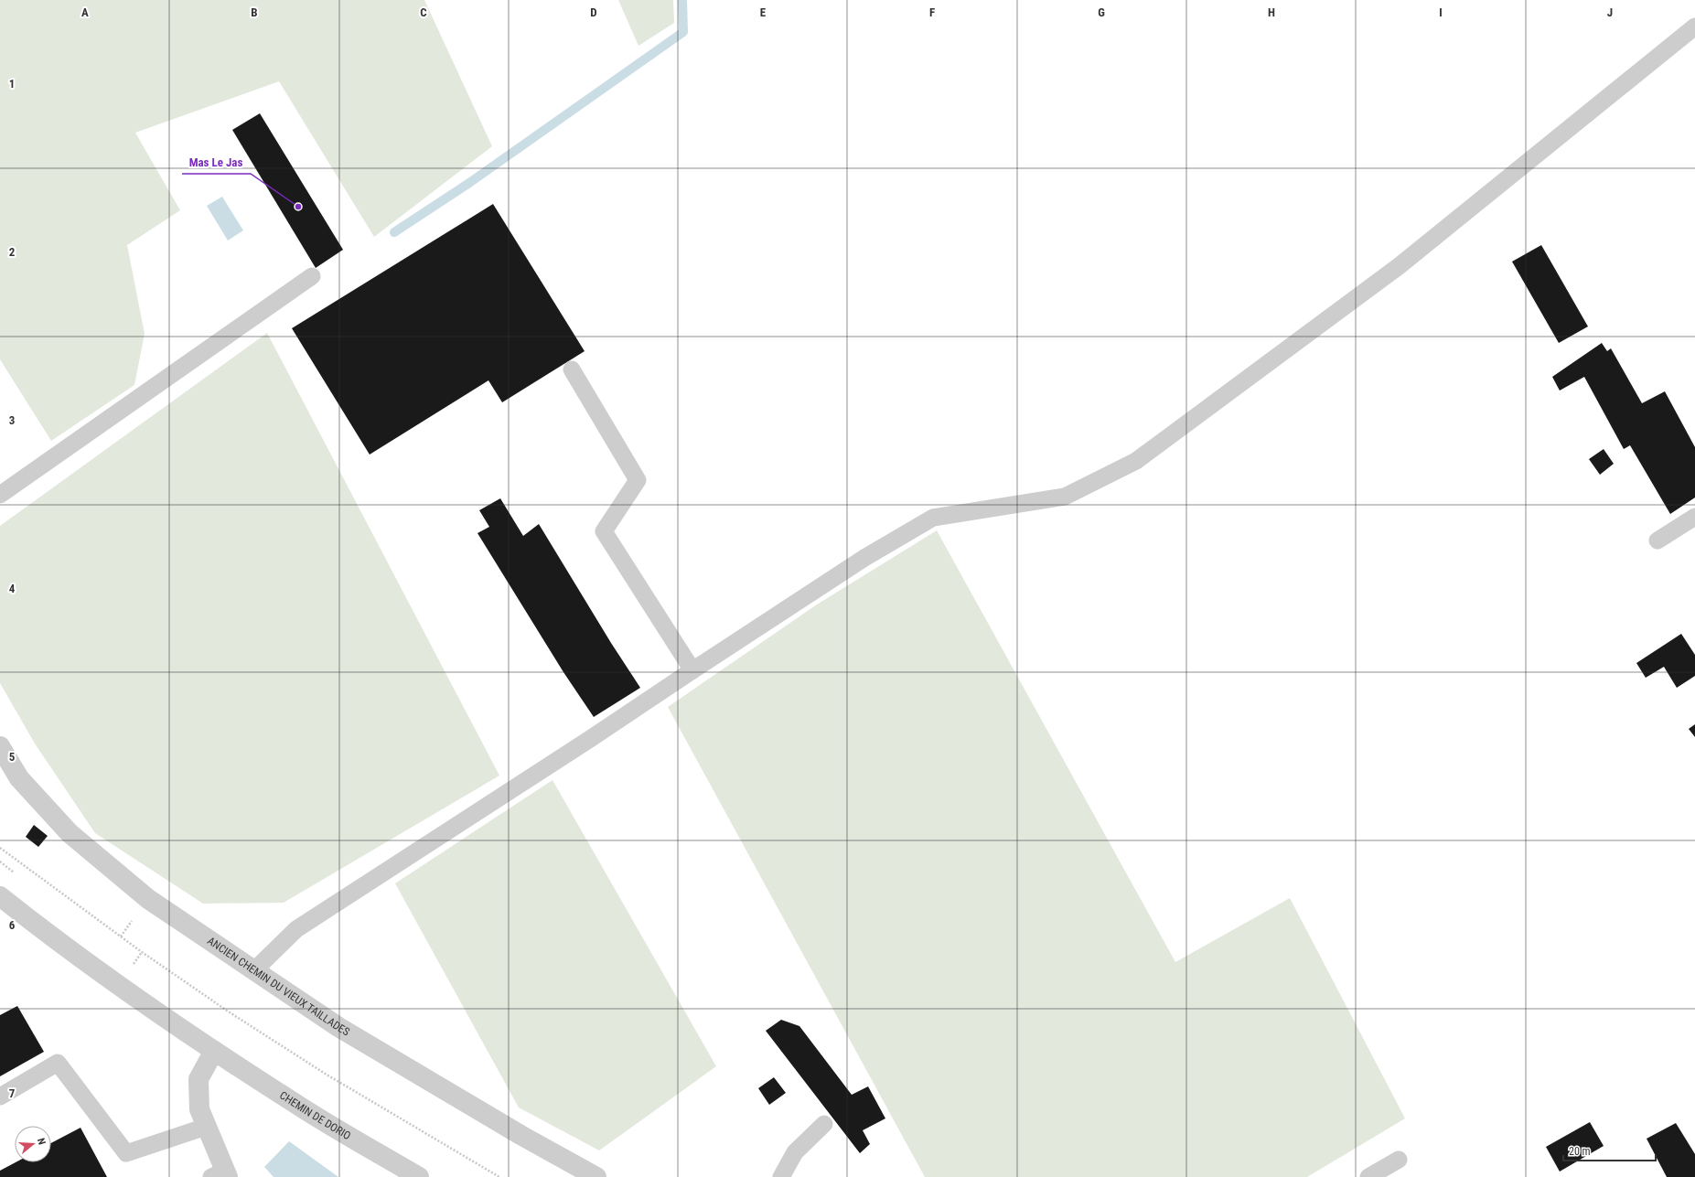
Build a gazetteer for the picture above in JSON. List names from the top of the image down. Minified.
{"streets":{"street":["ANCIEN CHEMIN DU VIEUX TAILLADES","CHEMIN DE DORIO"]},"places":["Mas Le Jas"],"scale_bar":"20 m","north":"right","grid":{"columns":["A","B","C","D","E","F","G","H","I","J"],"rows":["1","2","3","4","5","6","7"]}}
